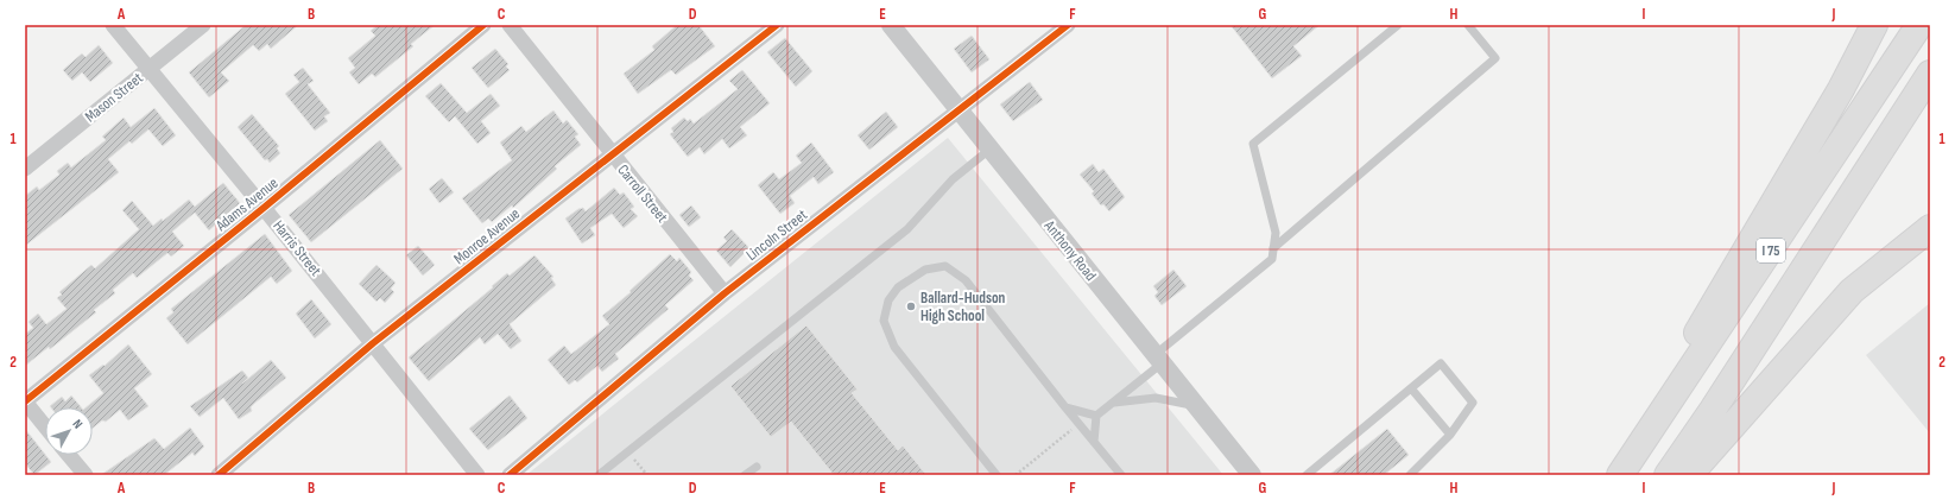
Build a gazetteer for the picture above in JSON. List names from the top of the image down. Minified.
{"streets":{"highway":["I 75"],"street":["Mason Street","Carroll Street","Adams Avenue","Lincoln Street","Monroe Avenue","Harris Street","Anthony Road"]},"crossings":[["Mason Street","Harris Street"],["Carroll Street","Lincoln Street"],["Carroll Street","Monroe Avenue"],["Adams Avenue","Harris Street"],["Lincoln Street","Anthony Road"],["Monroe Avenue","Harris Street"]],"places":["Ballard-Hudson High School"],"north":"top right","grid":{"columns":["A","B","C","D","E","F","G","H","I","J"],"rows":["1","2"]}}
